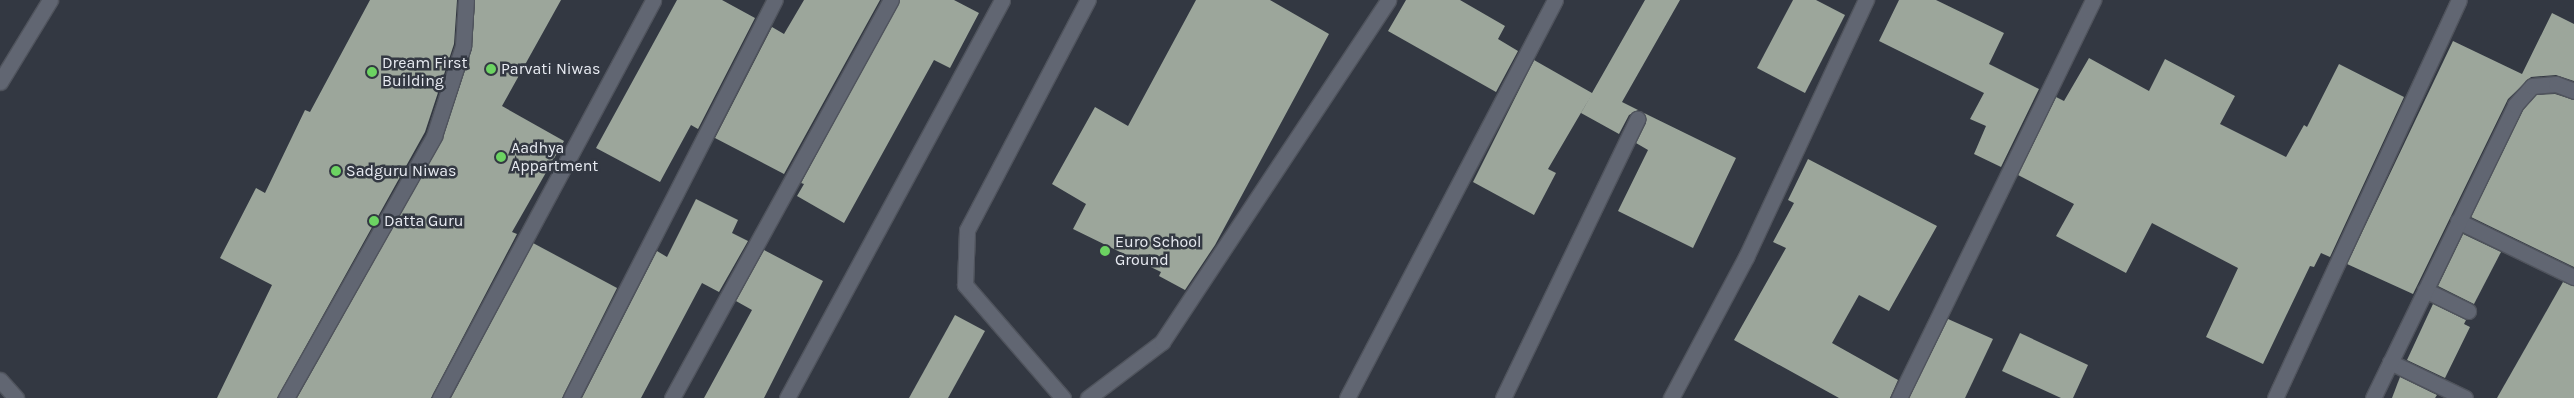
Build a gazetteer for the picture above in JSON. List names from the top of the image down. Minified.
{"places":["Parvati Niwas","Dream First Building","Aadhya Appartment","Sadguru Niwas","Datta Guru","Euro School Ground"]}
